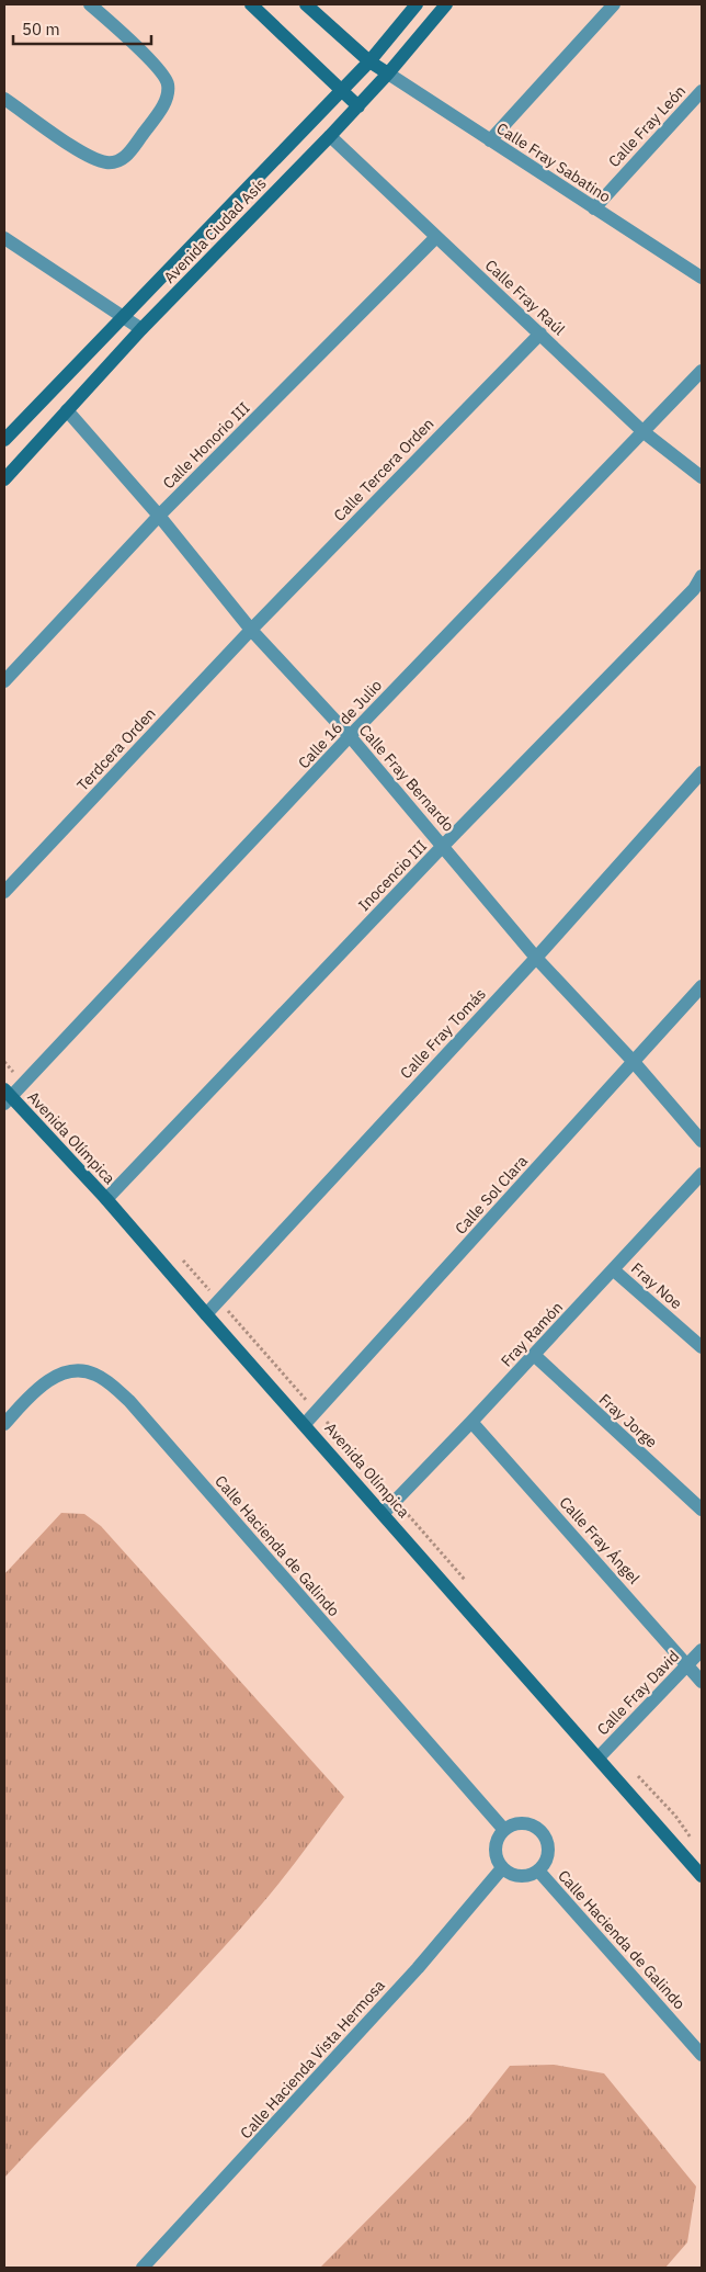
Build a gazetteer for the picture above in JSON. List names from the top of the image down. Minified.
{"streets":{"street":["Calle Fray León","Calle Fray Sabatino","Avenida Ciudad Asís","Calle Fray Raúl","Calle Honorio III","Calle Tercera Orden","Calle 16 de Julio","Terdcera Orden","Calle Fray Bernardo","Inocencio III","Calle Fray Tomás","Avenida Olímpica","Calle Sol Clara","Fray Noe","Fray Ramón","Fray Jorge","Calle Fray Ángel","Calle Hacienda de Galindo","Calle Fray David","Calle Hacienda Vista Hermosa"]},"crossings":[["Calle Fray León","Calle Fray Sabatino"],["Calle Fray Sabatino","Avenida Ciudad Asís"],["Avenida Ciudad Asís","Calle Fray Raúl"],["Avenida Ciudad Asís","Calle Fray Bernardo"],["Calle Fray Raúl","Calle Honorio III"],["Calle Fray Raúl","Calle Tercera Orden"],["Calle Fray Raúl","Calle 16 de Julio"],["Calle Honorio III","Calle Fray Bernardo"],["Calle Tercera Orden","Terdcera Orden"],["Calle Tercera Orden","Calle Fray Bernardo"],["Calle 16 de Julio","Calle Fray Bernardo"],["Calle 16 de Julio","Avenida Olímpica"],["Terdcera Orden","Calle Fray Bernardo"],["Calle Fray Bernardo","Inocencio III"],["Calle Fray Bernardo","Calle Fray Tomás"],["Calle Fray Bernardo","Calle Sol Clara"],["Inocencio III","Avenida Olímpica"],["Calle Fray Tomás","Avenida Olímpica"],["Avenida Olímpica","Calle Sol Clara"],["Avenida Olímpica","Fray Ramón"],["Avenida Olímpica","Calle Fray David"],["Fray Noe","Fray Ramón"],["Fray Ramón","Fray Jorge"],["Fray Ramón","Calle Fray Ángel"],["Calle Fray Ángel","Calle Fray David"],["Calle Hacienda de Galindo","Calle Hacienda Vista Hermosa"]],"scale_bar":"50 m"}
